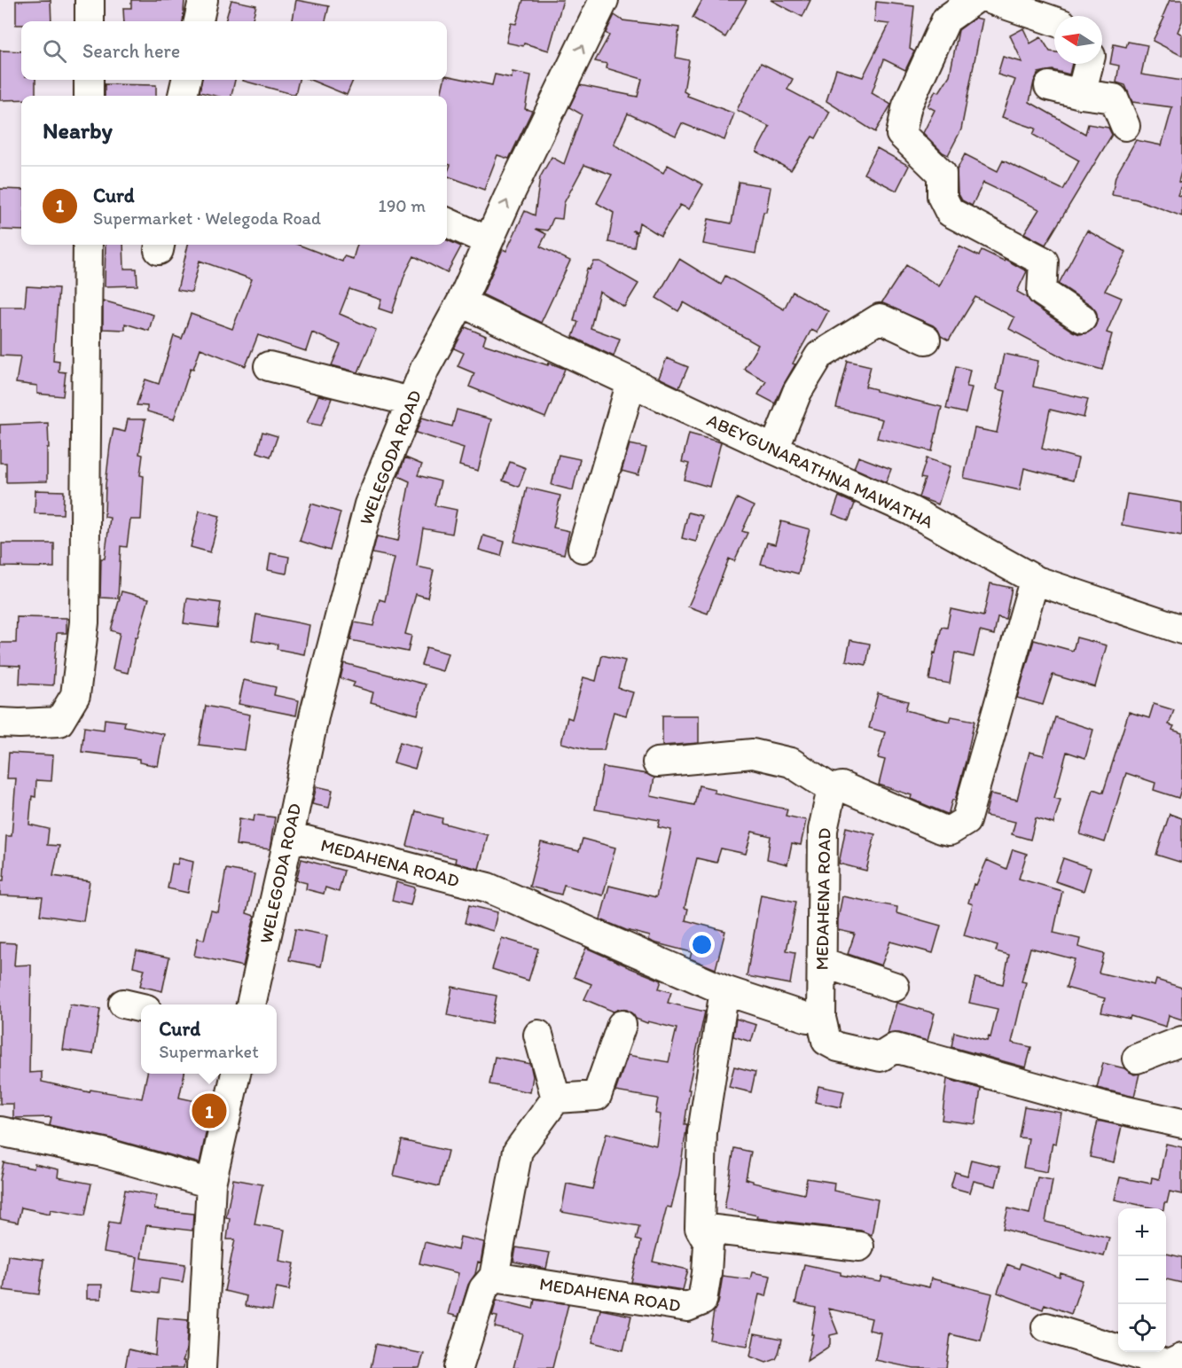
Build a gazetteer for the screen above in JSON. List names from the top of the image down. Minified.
{"streets":{"street":["WELEGODA ROAD","ABEYGUNARATHNA MAWATHA","MEDAHENA ROAD"]},"crossings":[["WELEGODA ROAD","ABEYGUNARATHNA MAWATHA"],["WELEGODA ROAD","MEDAHENA ROAD"]],"north":"left","page":{"search":"Search here","heading":"Nearby","list":[{"mark":"1","name":"Curd","note":"Supermarket · Welegoda Road","value":"190 m"}],"popup":["Curd","Supermarket"],"pins":"1","map_buttons":["+","−"]}}
